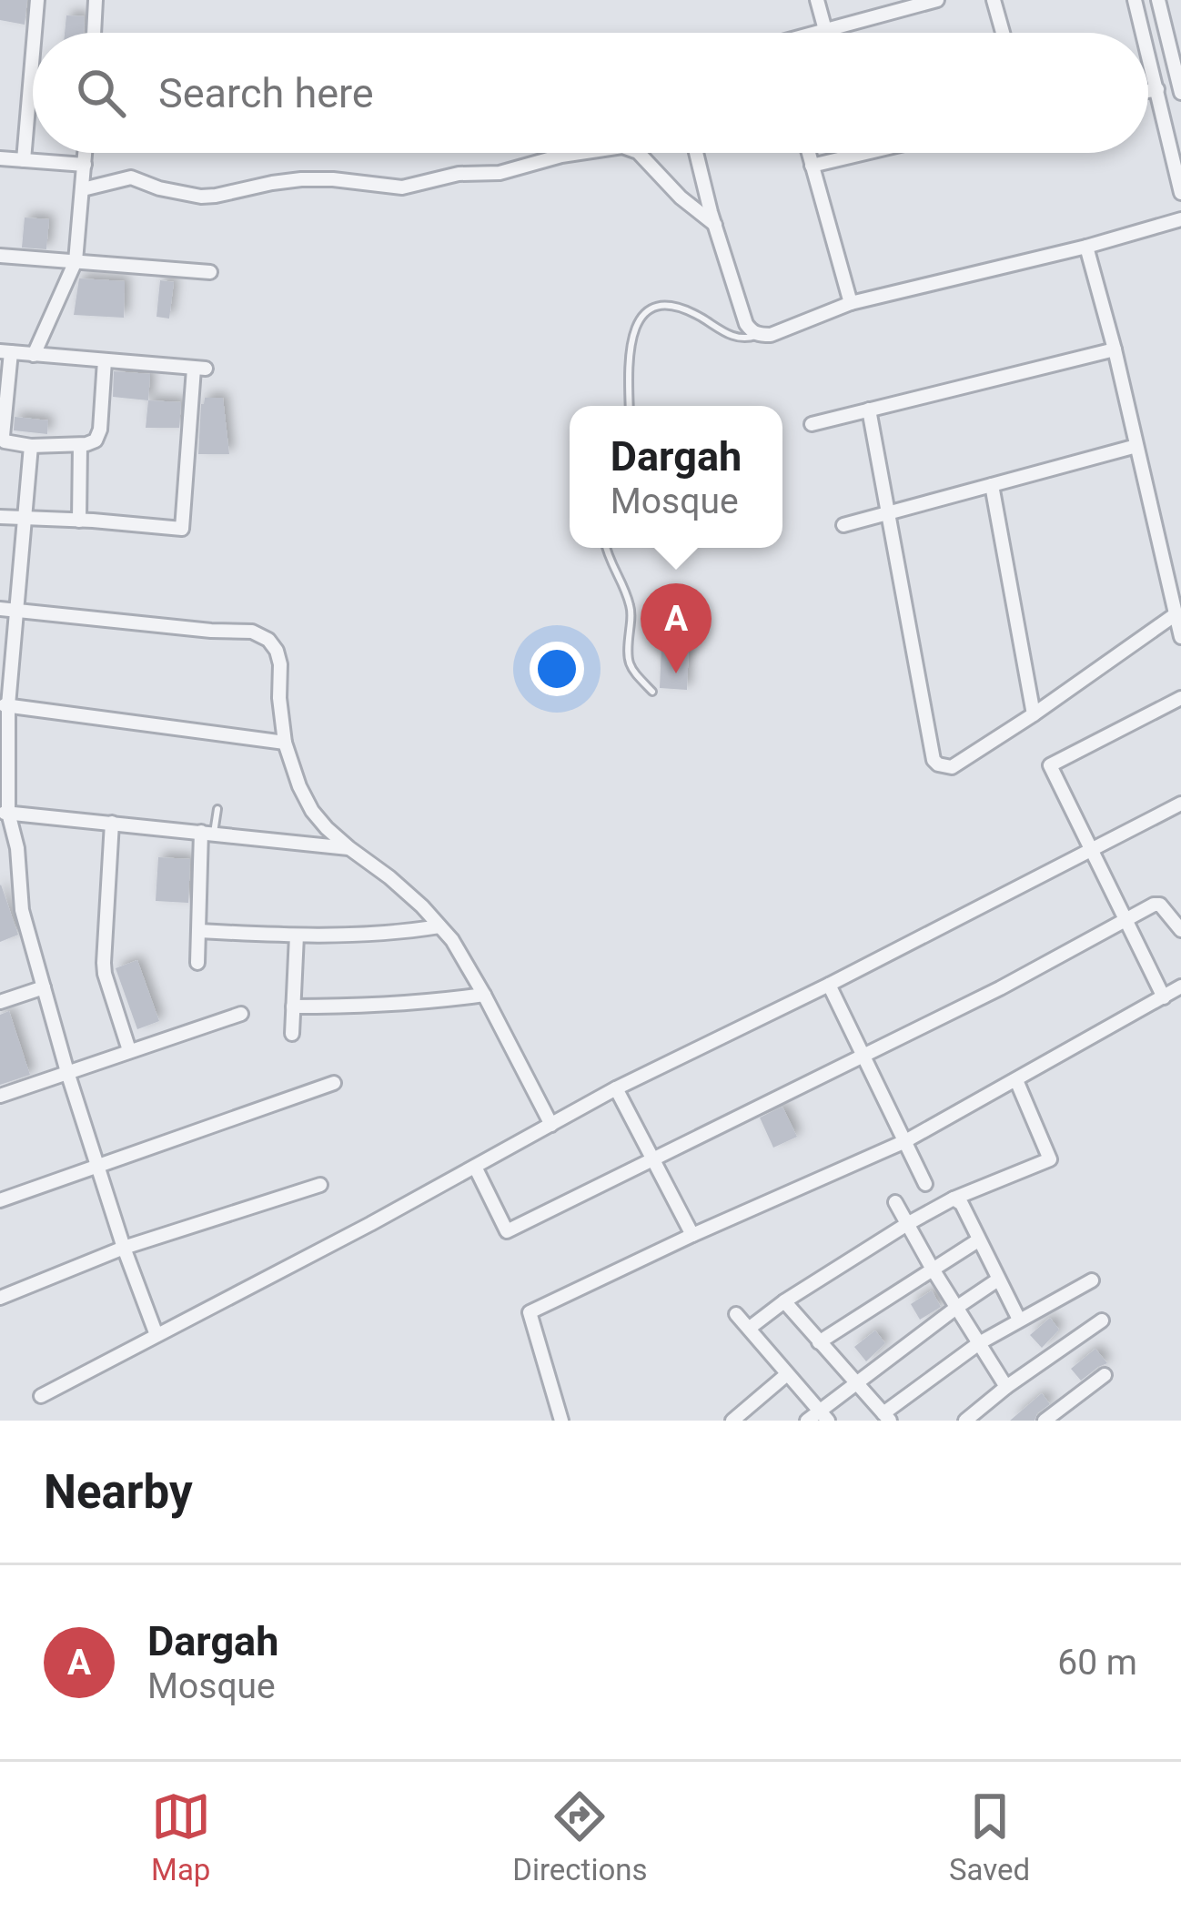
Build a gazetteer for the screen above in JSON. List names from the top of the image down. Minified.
{"page":{"search":"Search here","popup":["Dargah","Mosque"],"pins":"A","heading":"Nearby","list":[{"mark":"A","name":"Dargah","note":"Mosque","value":"60 m"}],"nav":["Map","Directions","Saved"]}}
